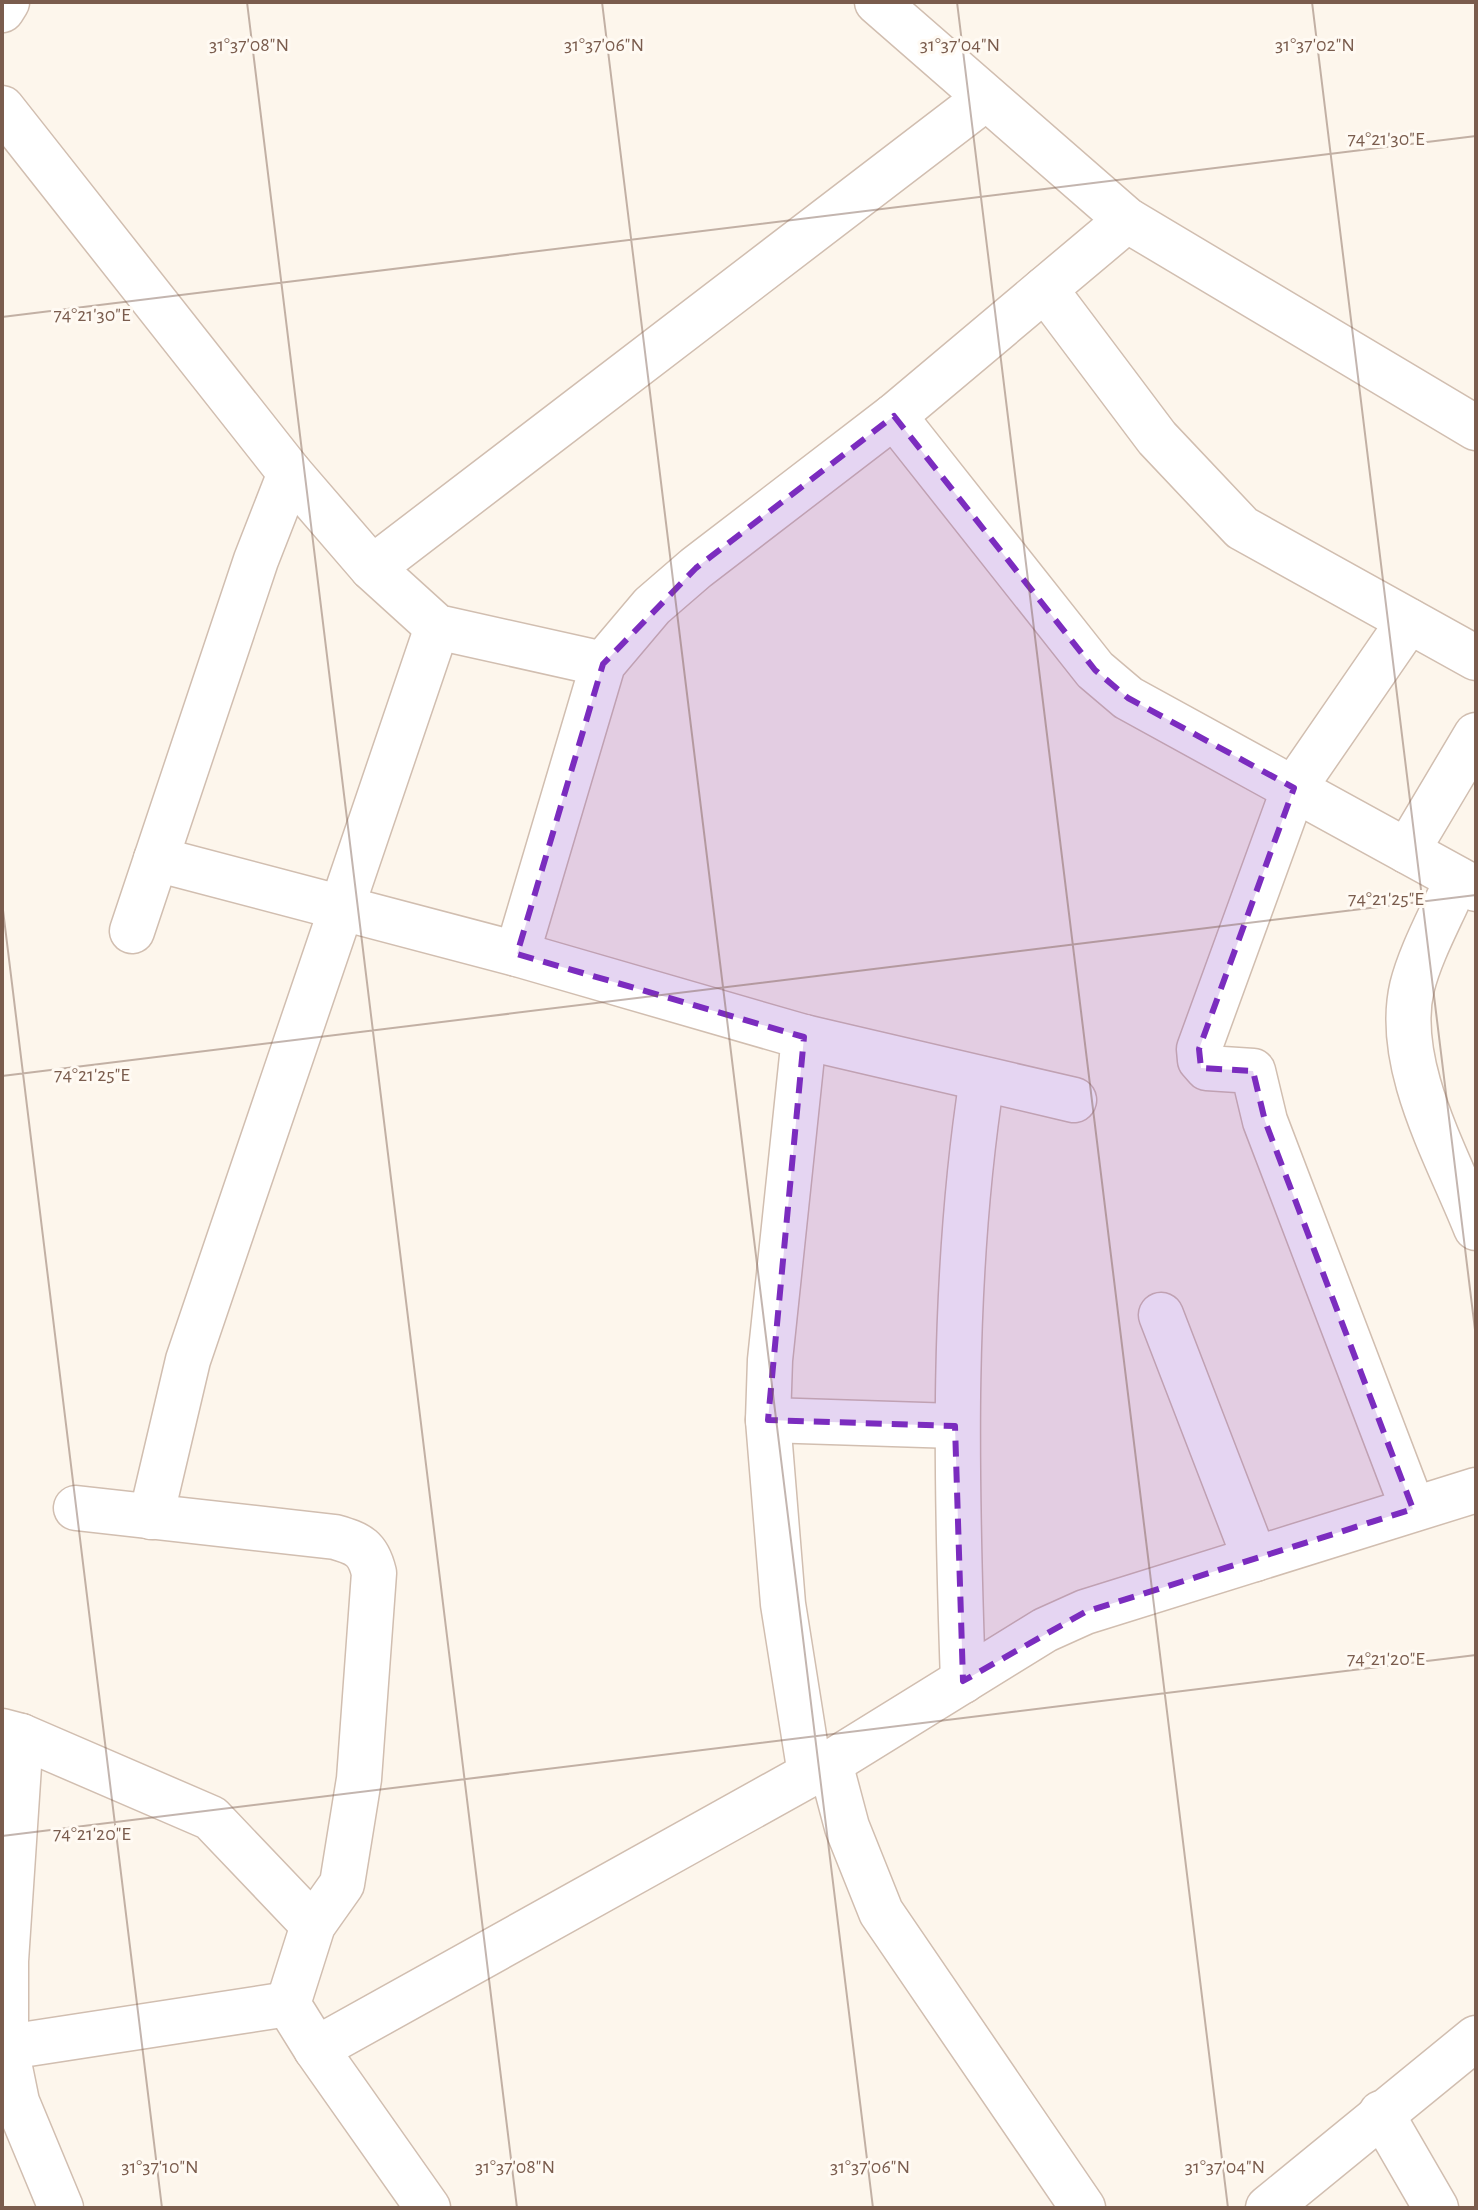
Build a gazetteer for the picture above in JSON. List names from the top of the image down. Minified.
{"coordinates":["31°37'08\"N","31°37'06\"N","31°37'04\"N","31°37'02\"N","74°21'30\"E","74°21'25\"E","74°21'20\"E","31°37'10\"N"]}
